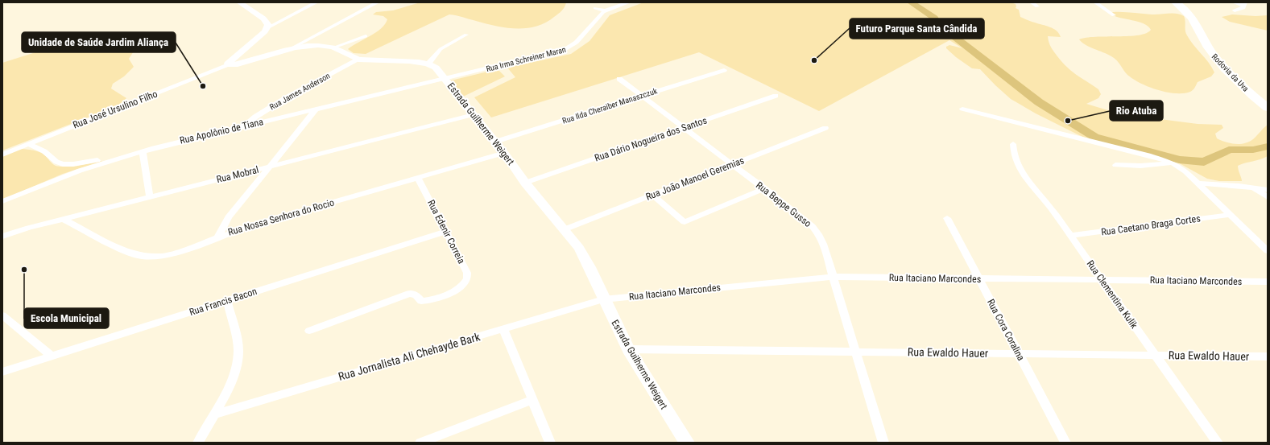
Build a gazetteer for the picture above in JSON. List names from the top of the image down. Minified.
{"streets":{"highway":["Rodovia da Uva"],"street":["Rua Irma Schreiner Maran","Rua James Anderson","Rua Ilda Cheraiber Manaszczuk","Rua José Ursulino Filho","Estrada Guilherme Weigert","Rua Apolônio de Tiana","Rua Dário Nogueira dos Santos","Rua Mobral","Rua João Manoel Geremias","Rua Beppe Gusso","Rua Nossa Senhora do Rocio","Rua Caetano Braga Cortes","Rua Edenir Correia","Rua Itaciano Marcondes","Rua Clementina Kulik","Rua Francis Bacon","Rua Cora Coralina","Rua Ewaldo Hauer","Rua Jornalista Ali Chehayde Bark"]},"crossings":[["Rua Irma Schreiner Maran","Estrada Guilherme Weigert"],["Rua Irma Schreiner Maran","Rua Apolônio de Tiana"],["Rua James Anderson","Rua Apolônio de Tiana"],["Rua Ilda Cheraiber Manaszczuk","Estrada Guilherme Weigert"],["Rua Ilda Cheraiber Manaszczuk","Rua Beppe Gusso"],["Estrada Guilherme Weigert","Rua Apolônio de Tiana"],["Estrada Guilherme Weigert","Rua Dário Nogueira dos Santos"],["Estrada Guilherme Weigert","Rua Mobral"],["Estrada Guilherme Weigert","Rua João Manoel Geremias"],["Estrada Guilherme Weigert","Rua Nossa Senhora do Rocio"],["Estrada Guilherme Weigert","Rua Itaciano Marcondes"],["Estrada Guilherme Weigert","Rua Ewaldo Hauer"],["Estrada Guilherme Weigert","Rua Jornalista Ali Chehayde Bark"],["Rua Dário Nogueira dos Santos","Rua Beppe Gusso"],["Rua Mobral","Rua Nossa Senhora do Rocio"],["Rua João Manoel Geremias","Rua Beppe Gusso"],["Rua Beppe Gusso","Rua Itaciano Marcondes"],["Rua Beppe Gusso","Rua Ewaldo Hauer"],["Rua Nossa Senhora do Rocio","Rua Edenir Correia"],["Rua Caetano Braga Cortes","Rua Clementina Kulik"],["Rua Edenir Correia","Rua Francis Bacon"],["Rua Itaciano Marcondes","Rua Clementina Kulik"],["Rua Itaciano Marcondes","Rua Cora Coralina"],["Rua Itaciano Marcondes","Rua Jornalista Ali Chehayde Bark"],["Rua Clementina Kulik","Rua Ewaldo Hauer"],["Rua Cora Coralina","Rua Ewaldo Hauer"]],"places":["Futuro Parque Santa Cândida","Unidade de Saúde Jardim Aliança","Rio Atuba","Escola Municipal"]}
